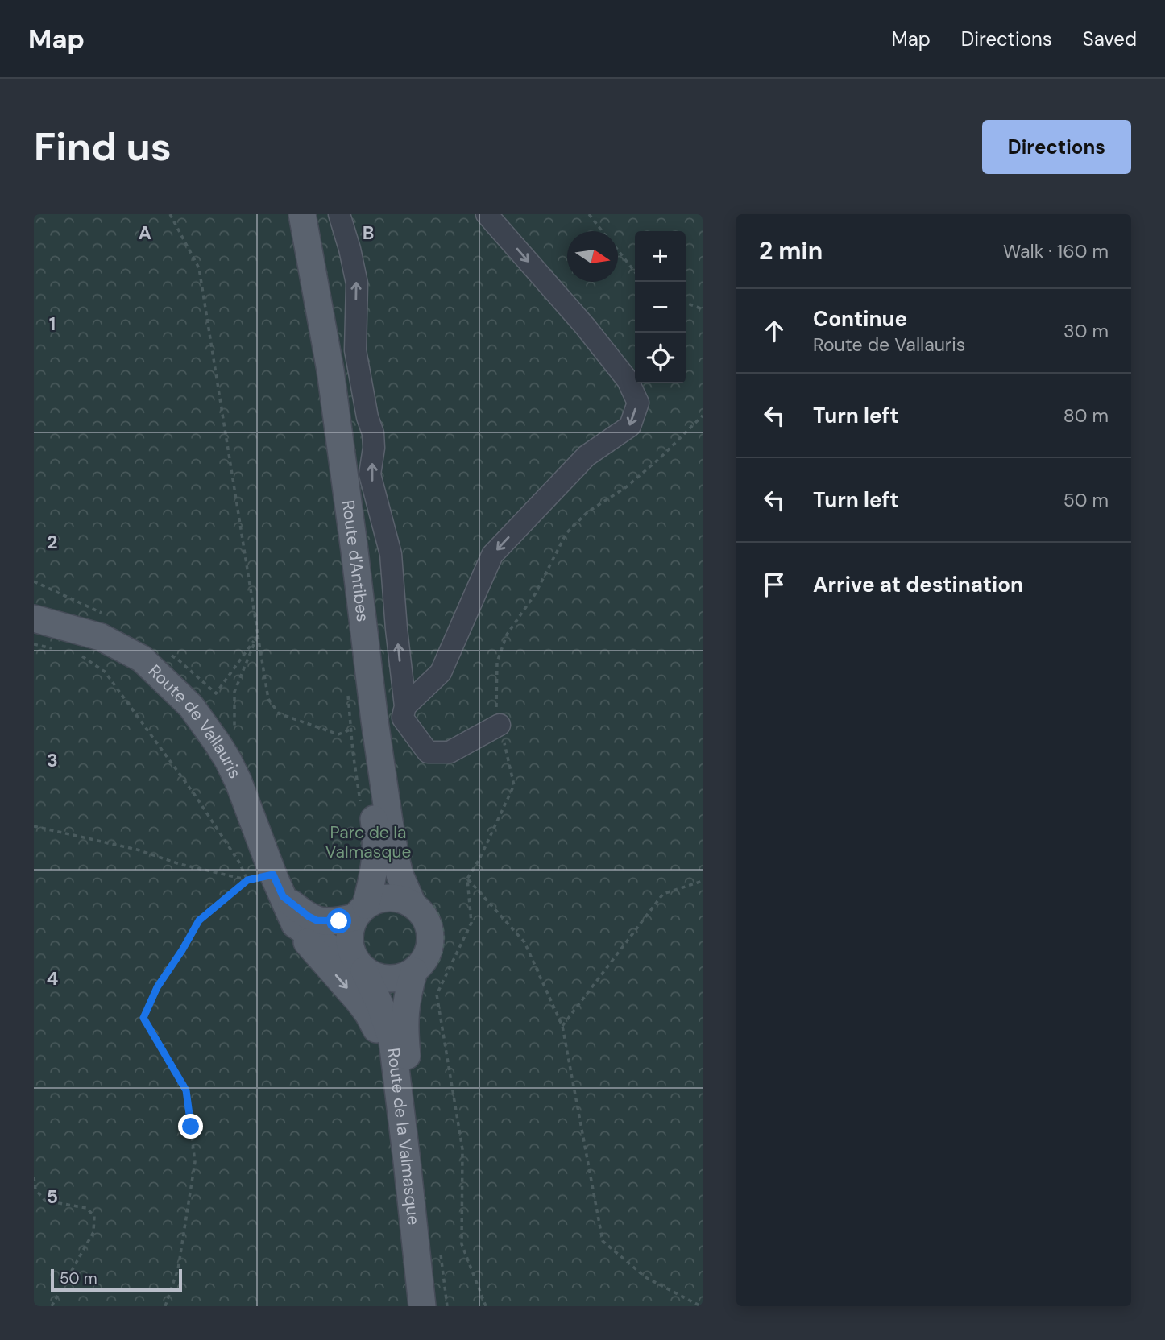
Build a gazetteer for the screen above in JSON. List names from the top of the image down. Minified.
{"streets":{"main road":["Route d'Antibes","Route de Vallauris","Route de la Valmasque"]},"crossings":[["Route d'Antibes","Route de la Valmasque"],["Route de Vallauris","Route de la Valmasque"]],"one_way":["Route de Vallauris"],"parks":["Parc de la Valmasque"],"scale_bar":"50 m","north":"right","page":{"header":"Map","nav":["Map","Directions","Saved"],"buttons":"Directions","title":"Find us","heading":["2 min","Walk · 160 m"],"map_buttons":["+","−"],"list":[["Continue","Route de Vallauris","30 m"],["Turn left","80 m"],["Turn left","50 m"],"Arrive at destination"],"scale":"50 m"},"grid":{"columns":["A","B"],"rows":["1","2","3","4","5"]}}
